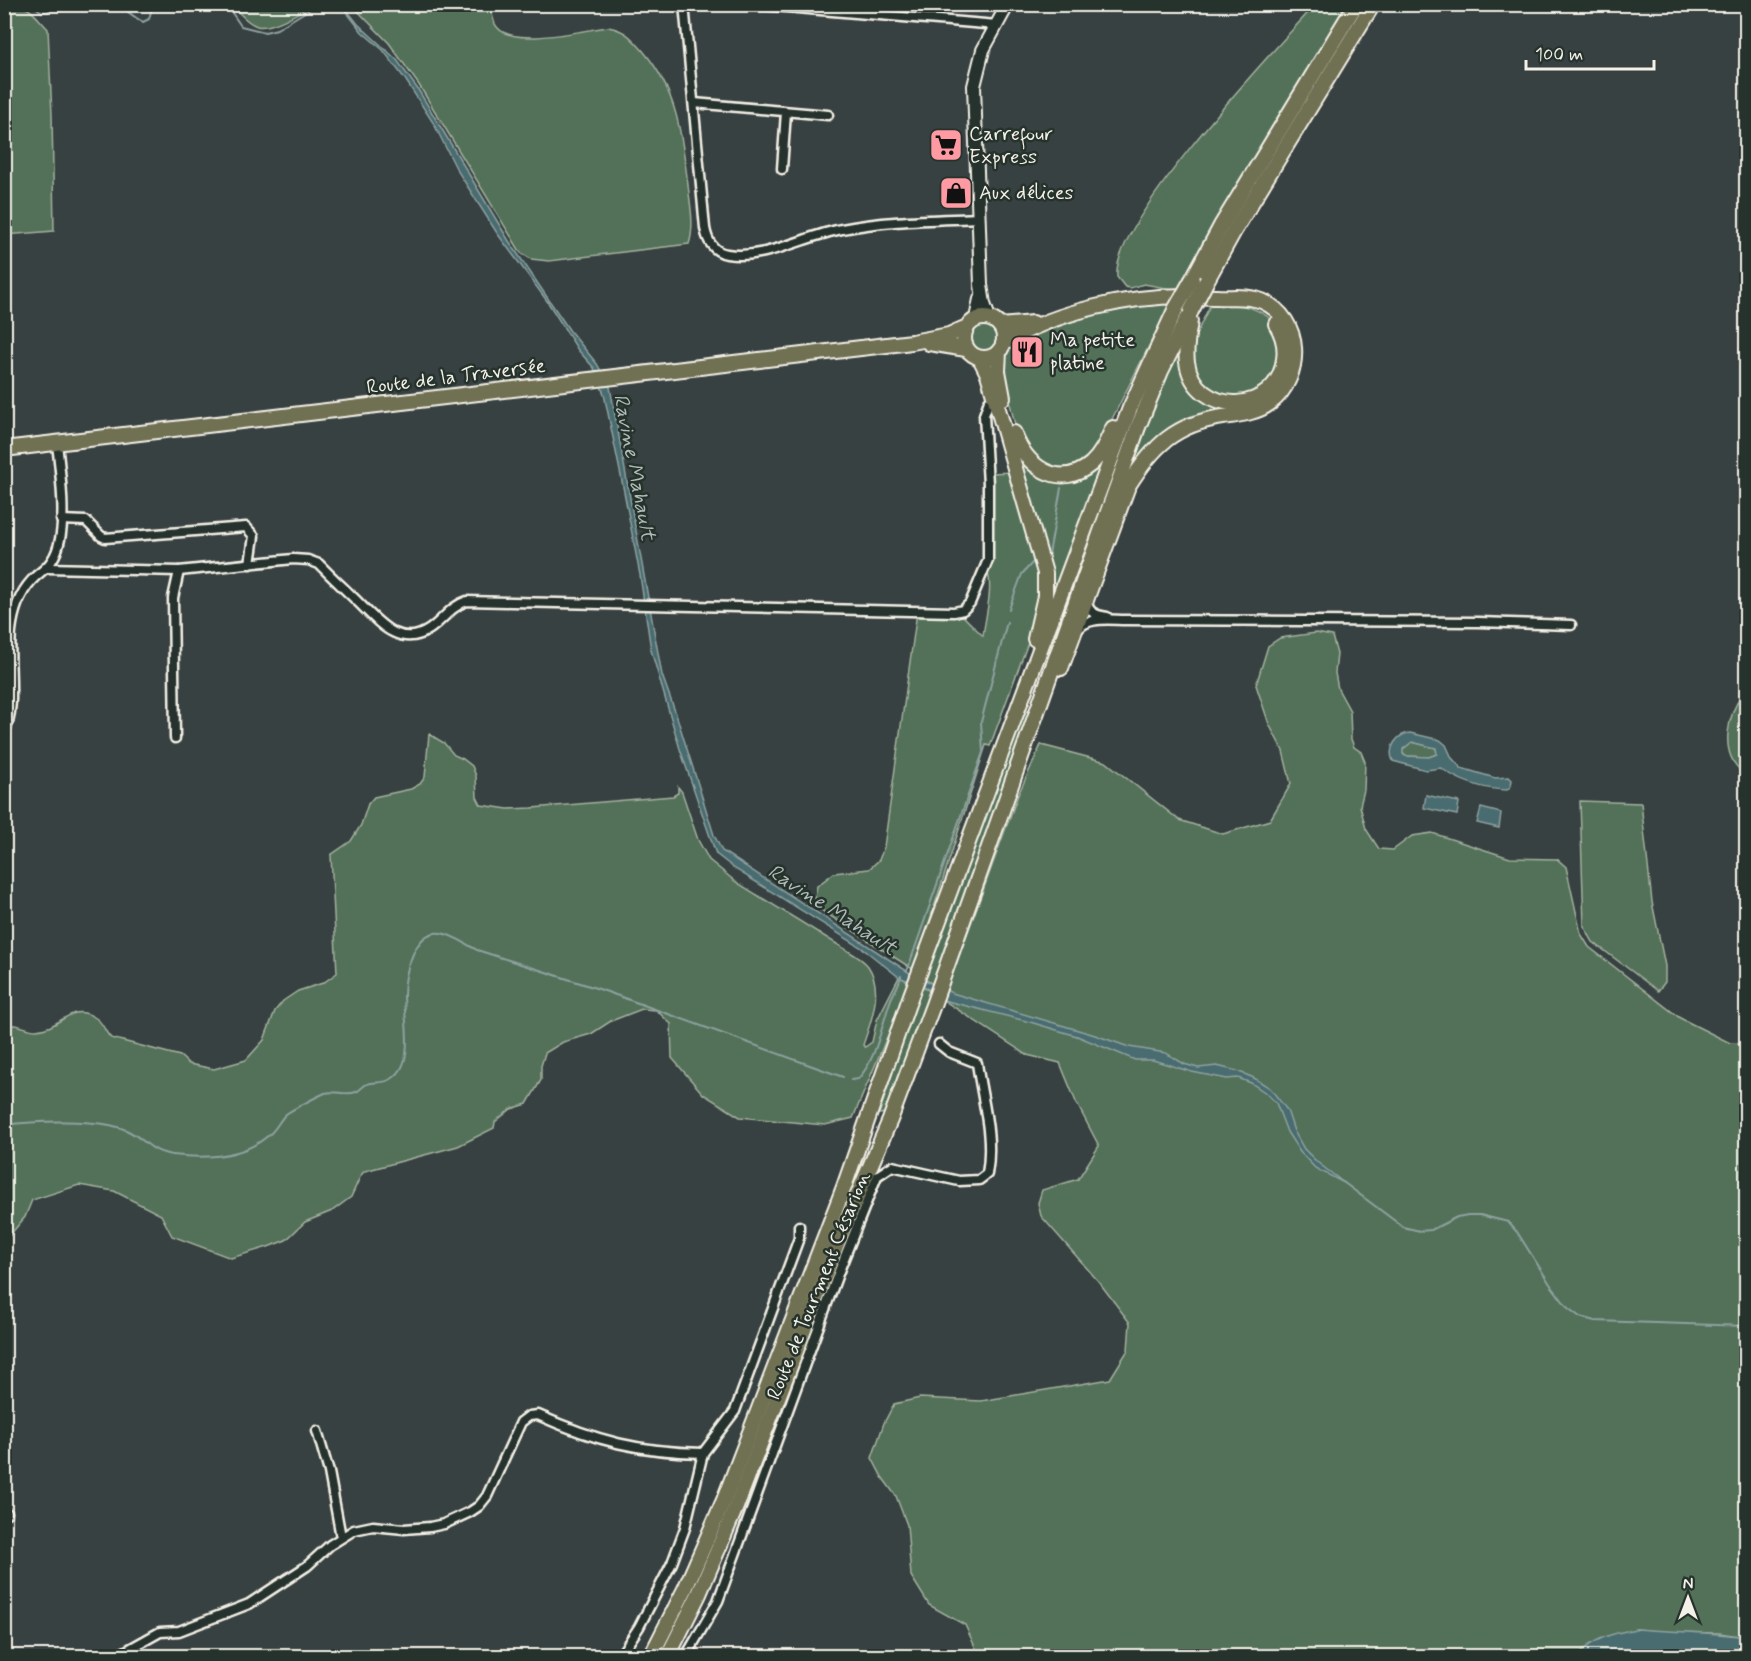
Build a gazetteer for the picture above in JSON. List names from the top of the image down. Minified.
{"streets":{"main road":["Route de la Traversée"],"street":["Route de Tourment Césarion"]},"water":["Ravine Mahault"],"places":{"supermarket":["Carrefour Express"],"shop":["Aux délices"],"restaurant":["Ma petite platine"]},"scale_bar":"100 m","north":"top"}
